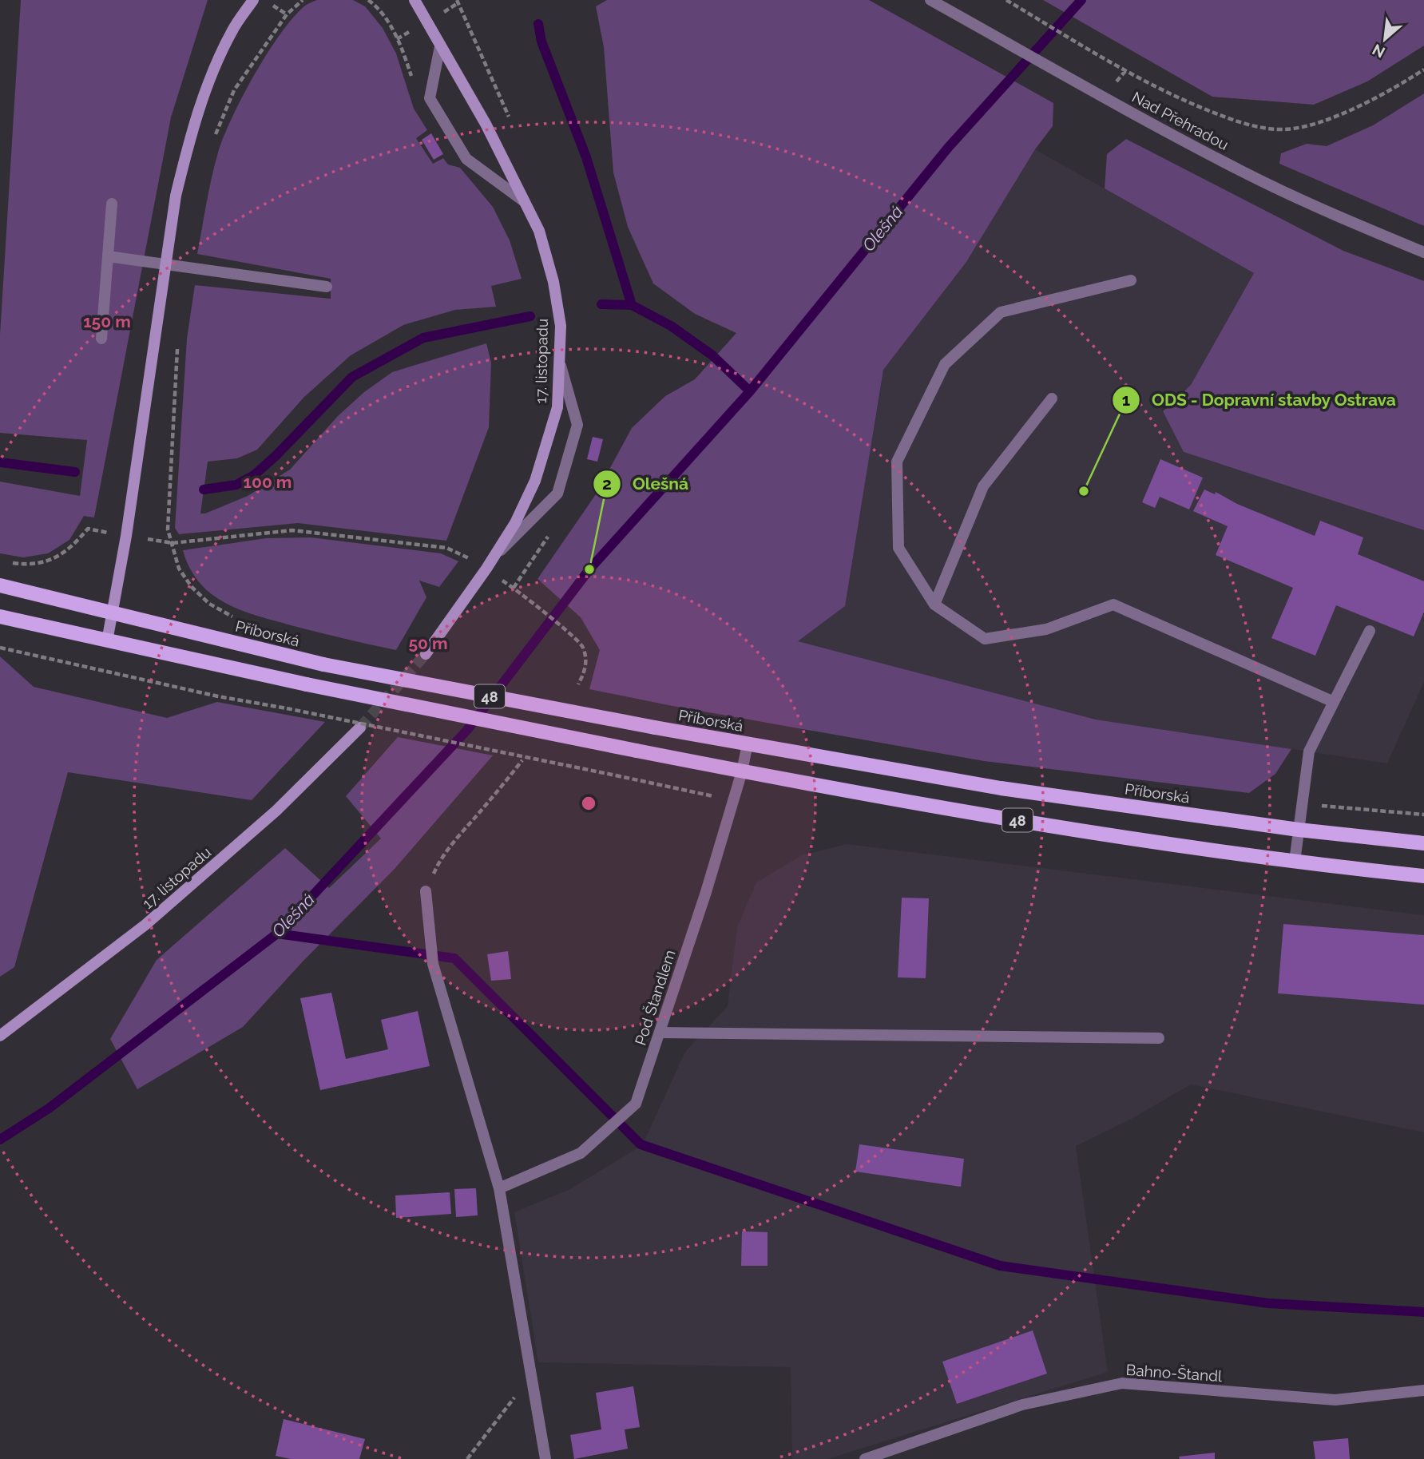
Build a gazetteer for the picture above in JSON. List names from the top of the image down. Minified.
{"streets":{"main road":["17. listopadu","Příborská","48"],"street":["Nad Přehradou","Pod Štandlem","Bahno-Štandl"]},"crossings":[["Příborská","Pod Štandlem"],["48","Pod Štandlem"]],"water":["Olešná"],"places":["ODS - Dopravní stavby Ostrava","Olešná"],"north":"bottom left","rings":["150 m","100 m","50 m"]}
